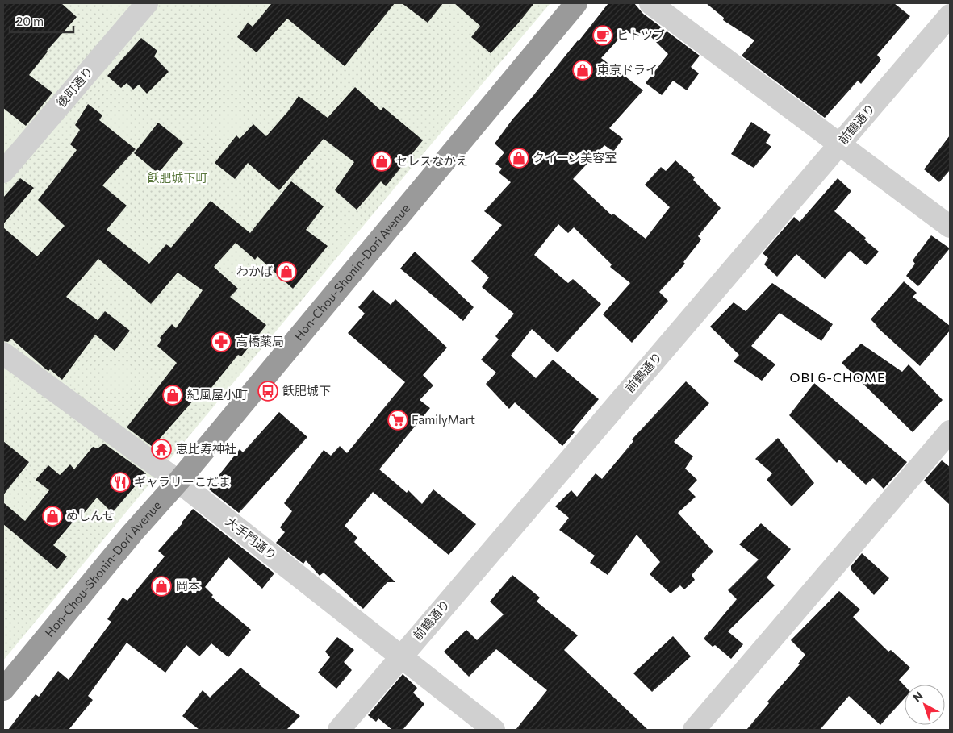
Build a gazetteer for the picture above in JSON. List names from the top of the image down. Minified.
{"streets":{"highway":["Hon-Chou-Shonin-Dori Avenue"],"street":["後町通り","前鶴通り","大手門通り"]},"crossings":[["前鶴通り","大手門通り"],["Hon-Chou-Shonin-Dori Avenue","大手門通り"]],"districts":["OBI 6-CHOME"],"parks":["飫肥城下町"],"places":{"cafe":["ヒトツブ"],"shop":["東京ドライ","クイーン美容室","セレスなかえ","わかば","紀風屋小町","めしんせ","岡本"],"pharmacy":["高橋薬局"],"bus stop":["飫肥城下"],"supermarket":["FamilyMart"],"temple":["恵比寿神社"],"restaurant":["ギャラリーこだま"]},"scale_bar":"20 m","north":"top left"}
